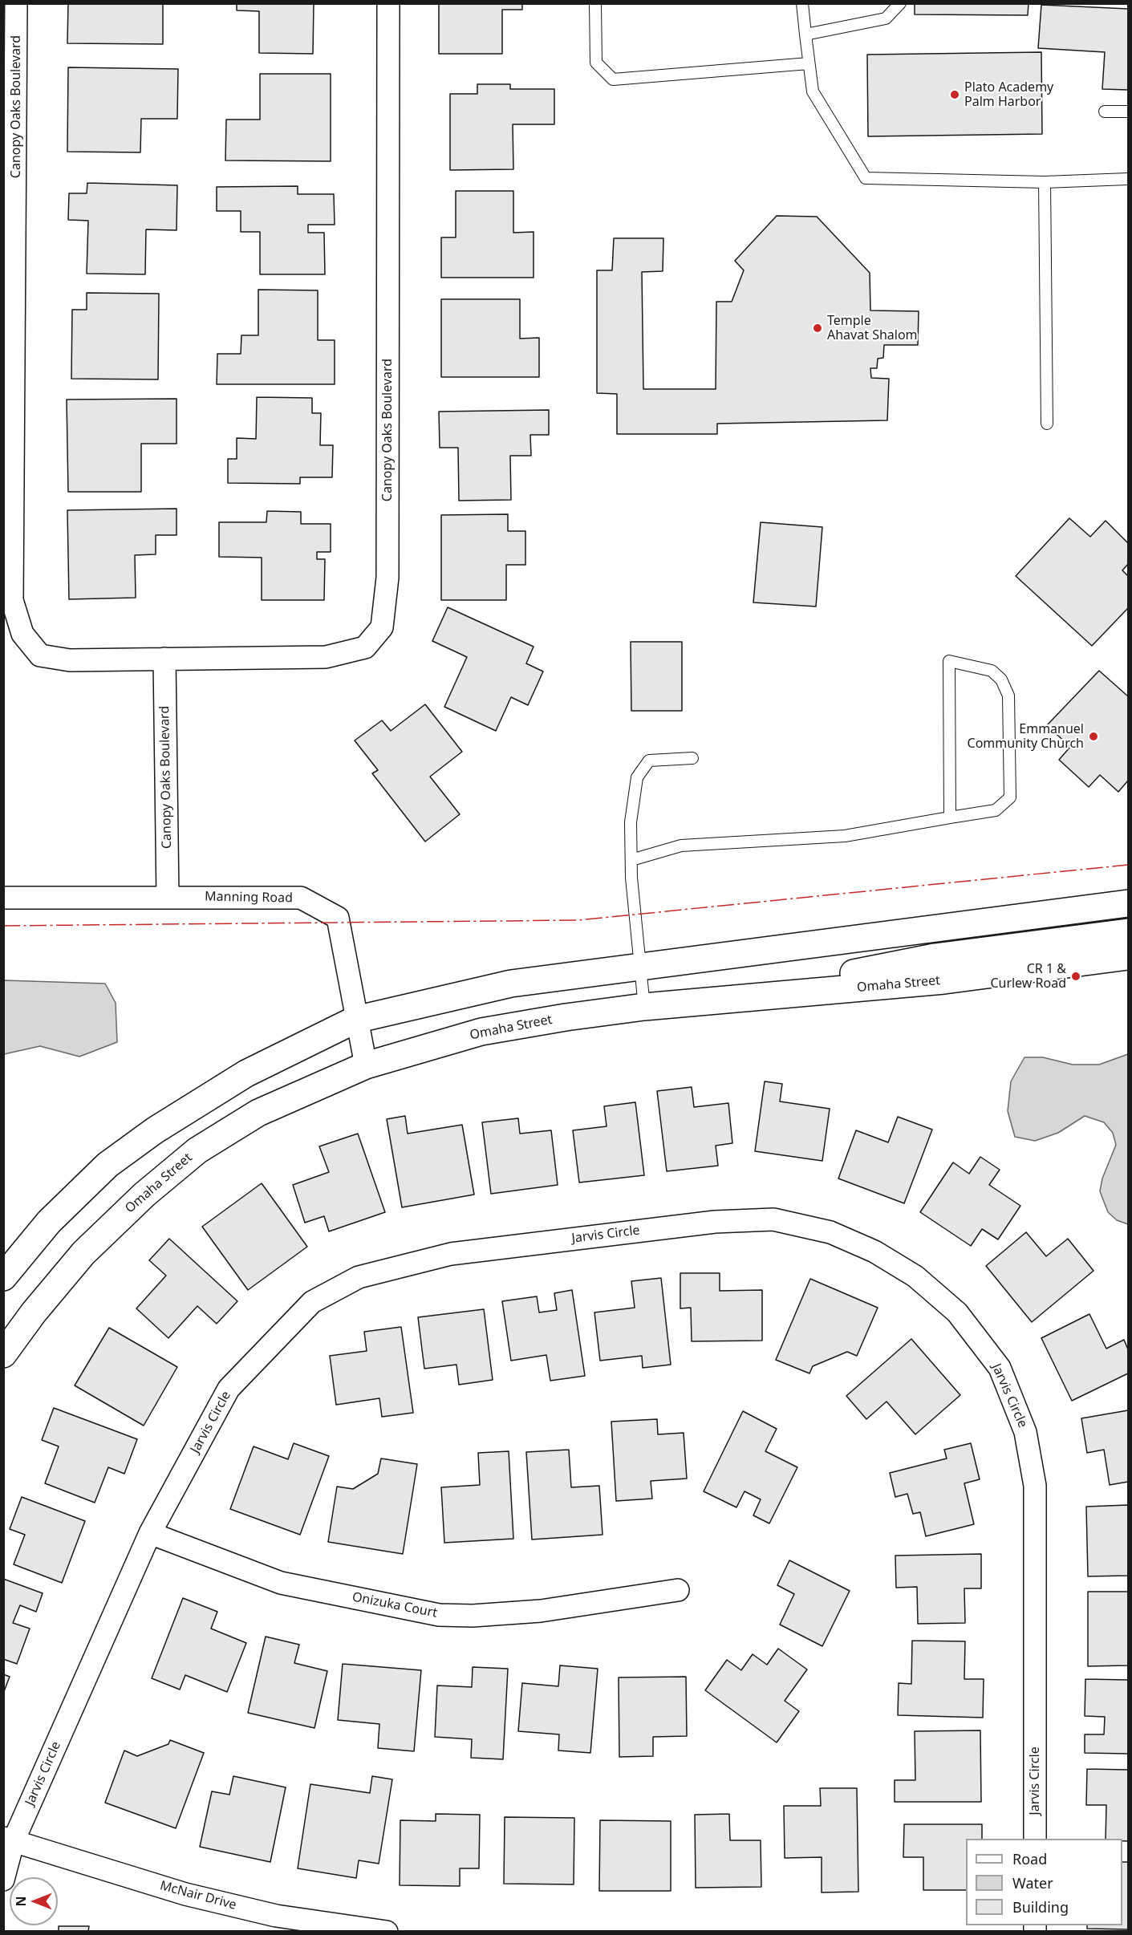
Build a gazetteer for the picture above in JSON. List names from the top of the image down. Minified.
{"streets":{"main road":["Omaha Street"],"street":["Canopy Oaks Boulevard","Manning Road","Jarvis Circle","Onizuka Court","McNair Drive"]},"crossings":[["Canopy Oaks Boulevard","Manning Road"],["Manning Road","Omaha Street"],["Jarvis Circle","Onizuka Court"],["Jarvis Circle","McNair Drive"]],"places":["Plato Academy Palm Harbor","Temple Ahavat Shalom","Emmanuel Community Church","CR 1 & Curlew Road"],"legend":["Road","Water","Building"],"north":"left"}
